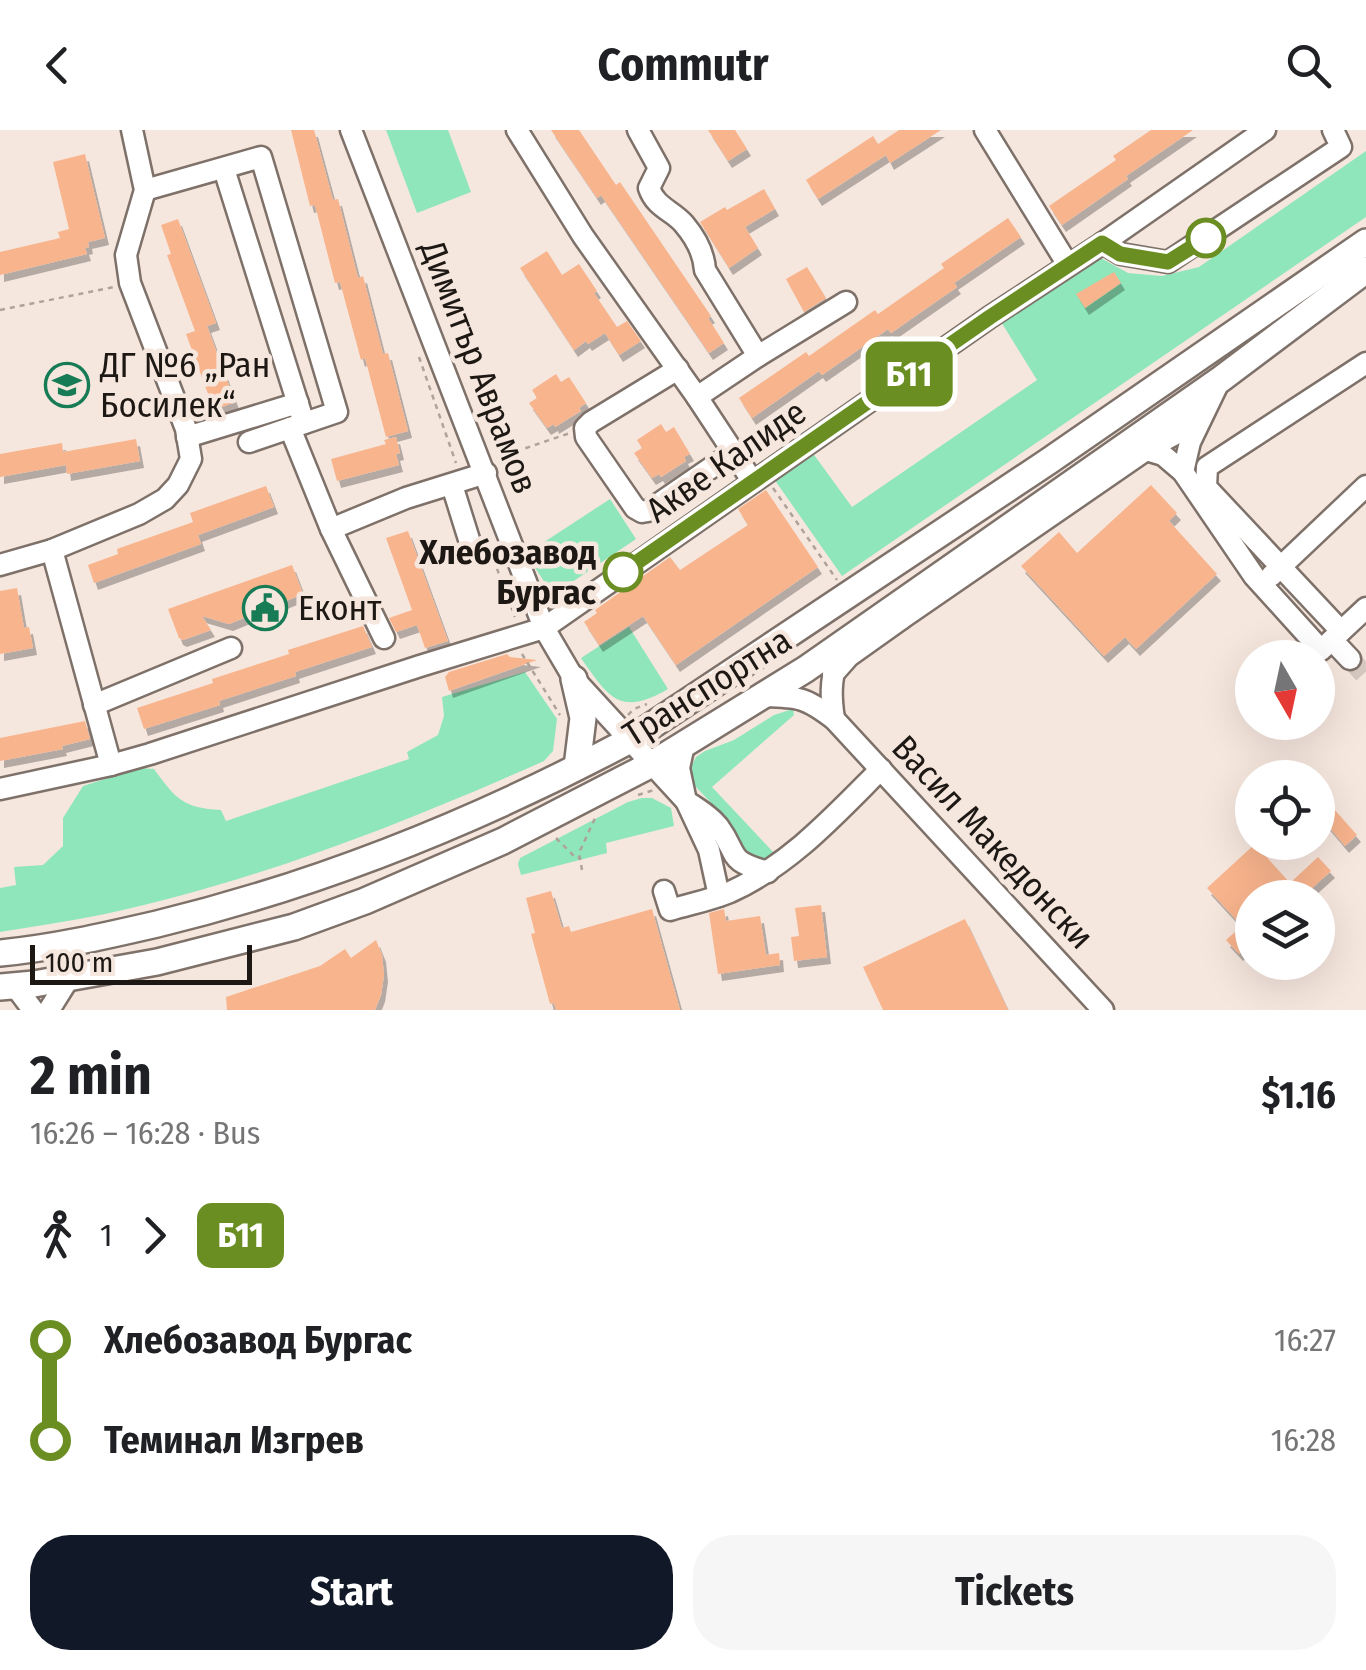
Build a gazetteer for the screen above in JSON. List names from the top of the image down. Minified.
{"streets":{"main road":["Транспортна"],"street":["Димитър Аврамов","Акве Калиде","Васил Македонски"]},"crossings":[["Димитър Аврамов","Акве Калиде"],["Димитър Аврамов","Транспортна"],["Димитър Аврамов","Васил Македонски"],["Транспортна","Васил Македонски"]],"places":{"school or university":["ДГ №6 „Ран Босилек“"],"other":["Хлебозавод Бургас"],"public building":["Еконт"]},"lines":["bus line Б11"],"scale_bar":"100 m","north":"bottom","page":{"header":"Commutr","on_map":"Б11","scale":"100 m","heading":["2 min","16:26 – 16:28 · Bus","$1.16"],"legs":["1","Б11"],"list":[{"name":"Хлебозавод Бургас","value":"16:27"},{"name":"Теминал Изгрев","value":"16:28"}],"buttons":["Start","Tickets"]}}
